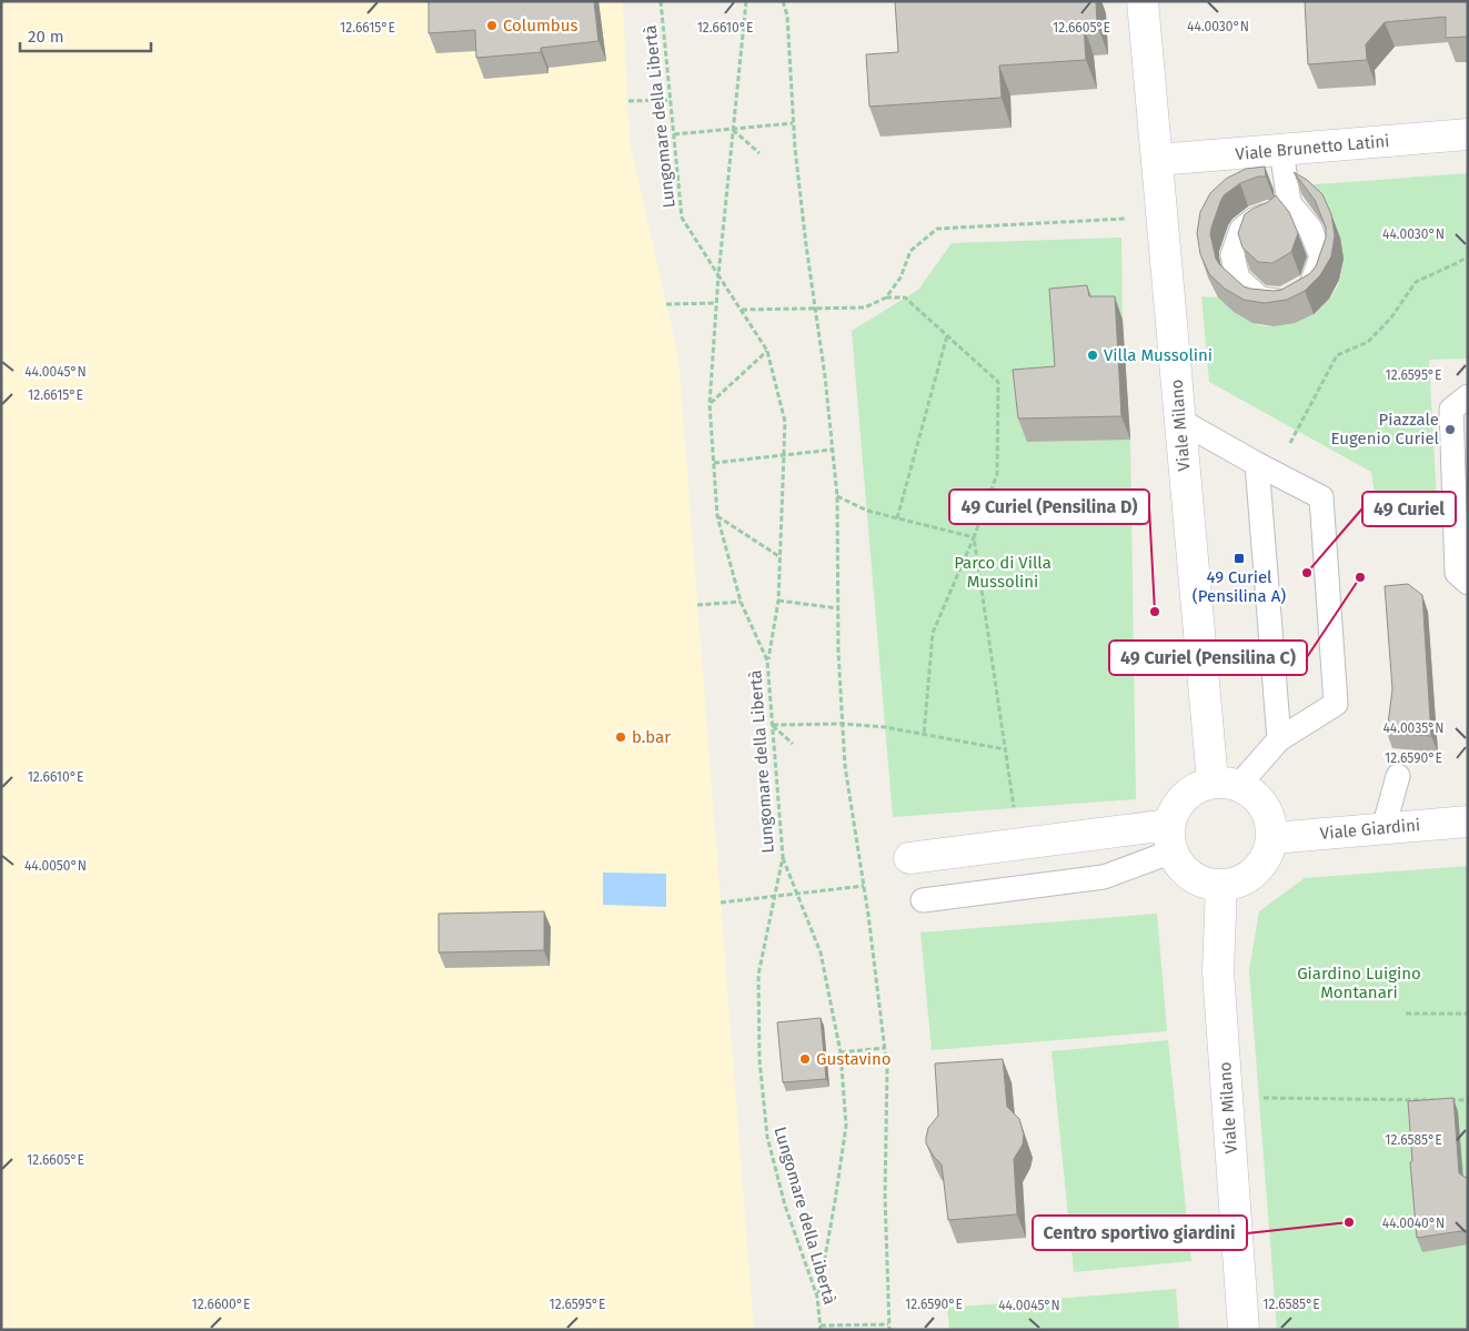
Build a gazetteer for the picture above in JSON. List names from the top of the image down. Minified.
{"streets":{"street":["Viale Brunetto Latini","Viale Milano","Viale Giardini"],"path":["Lungomare della Libertà"]},"crossings":[["Viale Brunetto Latini","Viale Milano"],["Viale Milano","Viale Giardini"]],"parks":["Parco di Villa Mussolini","Giardino Luigino Montanari"],"places":{"other":["Columbus","Villa Mussolini","Piazzale Eugenio Curiel","49 Curiel","49 Curiel (Pensilina C)","49 Curiel (Pensilina D)","b.bar","Gustavino","Centro sportivo giardini"],"transit":["49 Curiel (Pensilina A)"]},"scale_bar":"20 m","coordinates":["44.0030°N","12.6615°E","12.6610°E","12.6605°E","44.0045°N","12.6595°E","44.0035°N","12.6590°E","44.0050°N","12.6585°E","44.0040°N","12.6600°E"]}
